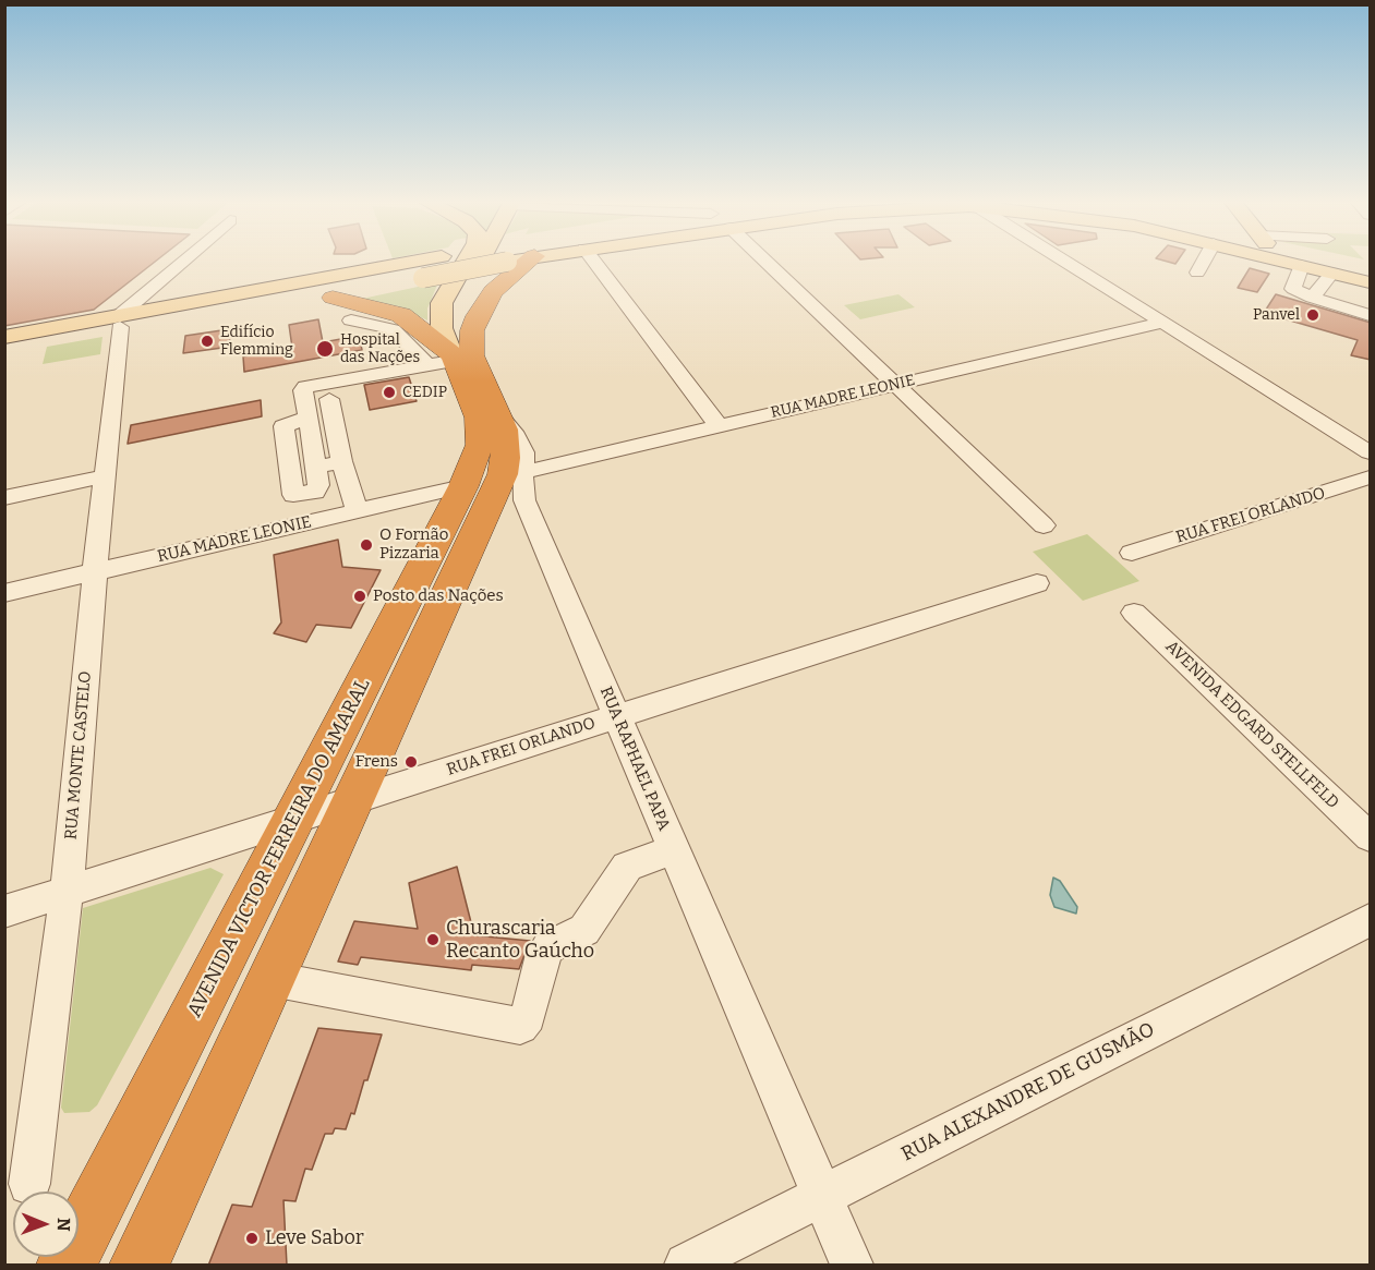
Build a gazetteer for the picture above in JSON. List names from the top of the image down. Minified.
{"streets":{"highway":["RUA RAPHAEL PAPA","AVENIDA VICTOR FERREIRA DO AMARAL"],"street":["RUA MADRE LEONIE","RUA FREI ORLANDO","AVENIDA EDGARD STELLFELD","RUA MONTE CASTELO","RUA ALEXANDRE DE GUSMÃO"]},"crossings":[["RUA MADRE LEONIE","RUA MONTE CASTELO"],["RUA MADRE LEONIE","RUA RAPHAEL PAPA"],["RUA MADRE LEONIE","AVENIDA VICTOR FERREIRA DO AMARAL"],["RUA FREI ORLANDO","RUA MONTE CASTELO"],["RUA FREI ORLANDO","RUA RAPHAEL PAPA"],["RUA FREI ORLANDO","AVENIDA VICTOR FERREIRA DO AMARAL"],["RUA RAPHAEL PAPA","AVENIDA VICTOR FERREIRA DO AMARAL"],["RUA RAPHAEL PAPA","RUA ALEXANDRE DE GUSMÃO"]],"places":["Panvel","Edifício Flemming","Hospital das Nações","CEDIP","O Fornão Pizzaria","Posto das Nações","Frens","Churascaria Recanto Gaúcho","Leve Sabor"],"north":"right"}
